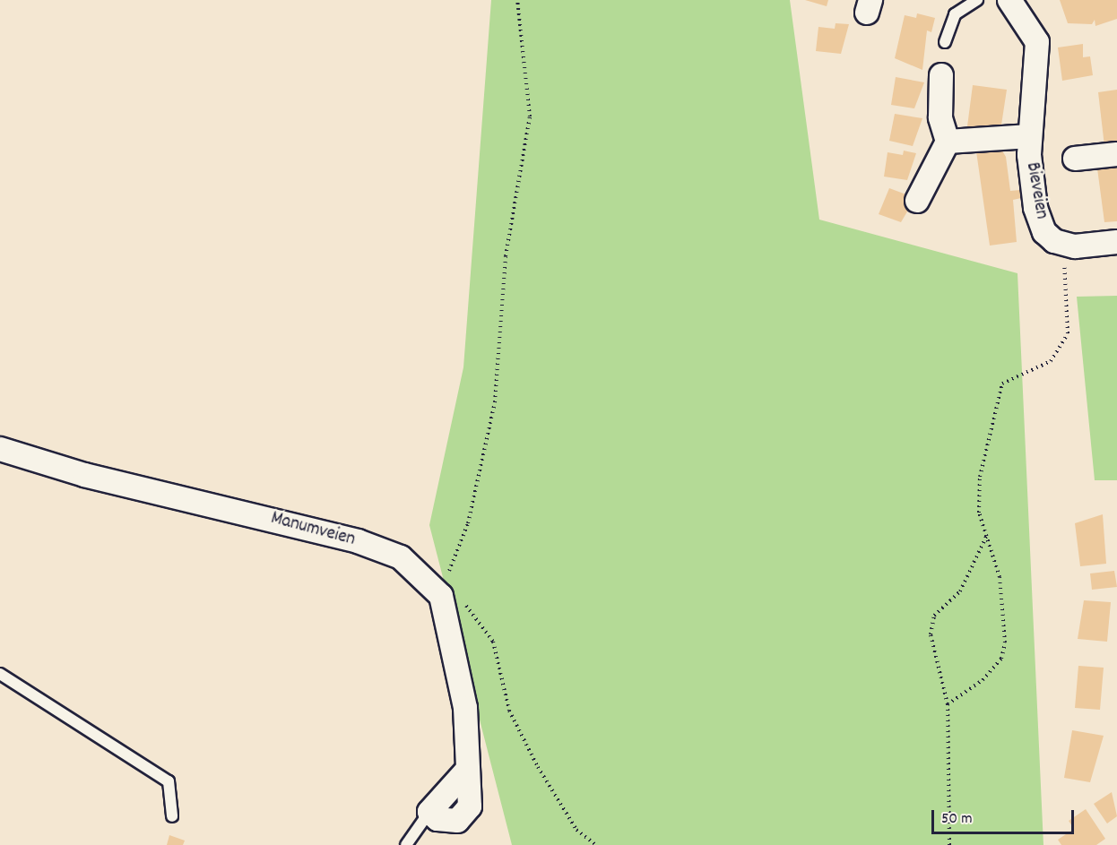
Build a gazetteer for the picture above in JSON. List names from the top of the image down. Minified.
{"streets":{"street":["Bieveien","Manumveien"]},"scale_bar":"50 m"}
